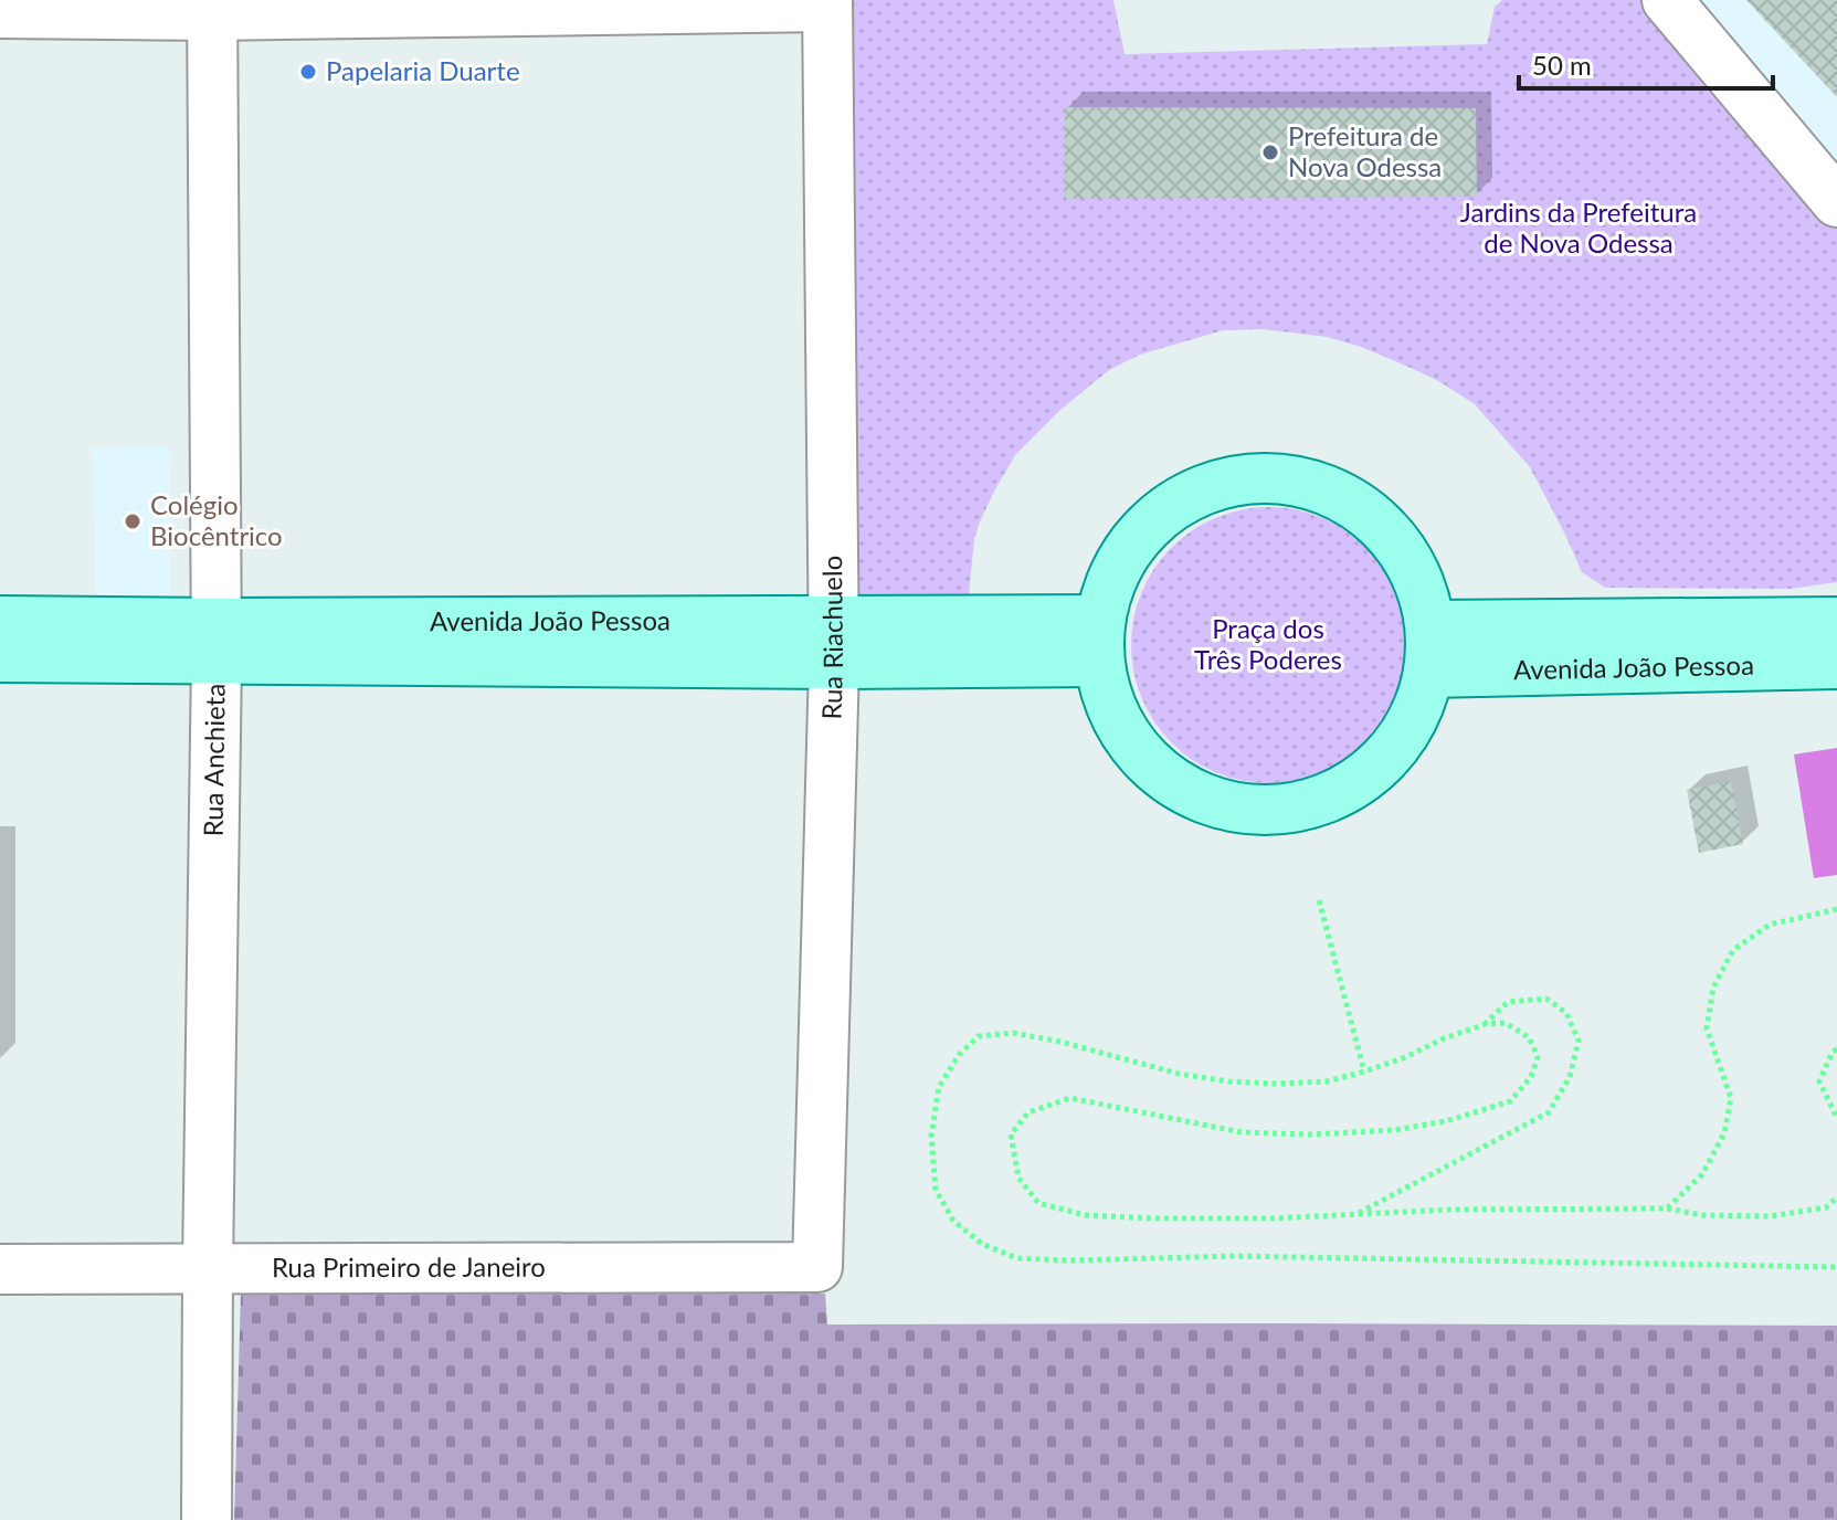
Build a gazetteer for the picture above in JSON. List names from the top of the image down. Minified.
{"streets":{"main road":["Avenida João Pessoa"],"street":["Rua Riachuelo","Rua Anchieta","Rua Primeiro de Janeiro"]},"crossings":[["Avenida João Pessoa","Rua Riachuelo"],["Avenida João Pessoa","Rua Anchieta"],["Rua Riachuelo","Rua Primeiro de Janeiro"],["Rua Anchieta","Rua Primeiro de Janeiro"]],"parks":["Jardins da Prefeitura de Nova Odessa","Praça dos Três Poderes"],"places":["Papelaria Duarte","Prefeitura de Nova Odessa","Colégio Biocêntrico"],"scale_bar":"50 m"}
